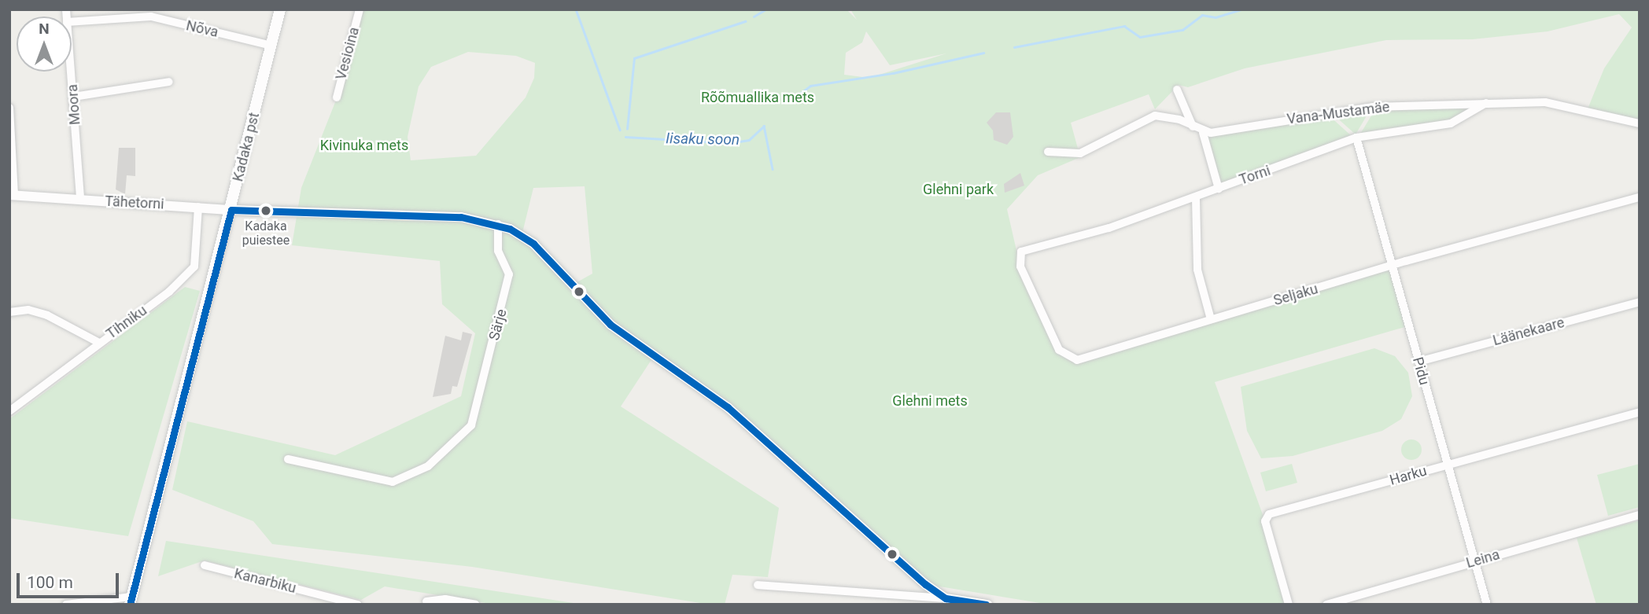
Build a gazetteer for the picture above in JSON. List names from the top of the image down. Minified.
{"streets":{"main road":["Kadaka pst"],"street":["Nõva","Vesioina","Moora","Vana-Mustamäe","Torni","Tähetorni","Seljaku","Tihniku","Särje","Läänekaare","Pidu","Harku","Leina","Kanarbiku"]},"crossings":[["Nõva","Kadaka pst"],["Moora","Tähetorni"],["Vana-Mustamäe","Torni"],["Kadaka pst","Tähetorni"],["Torni","Seljaku"],["Torni","Pidu"],["Tähetorni","Tihniku"],["Tähetorni","Särje"],["Seljaku","Pidu"],["Läänekaare","Pidu"],["Pidu","Harku"],["Pidu","Leina"]],"water":["Iisaku soon"],"parks":["Rõõmuallika mets","Kivinuka mets","Glehni park","Glehni mets"],"places":["Kadaka puiestee"],"scale_bar":"100 m","north":"top"}
